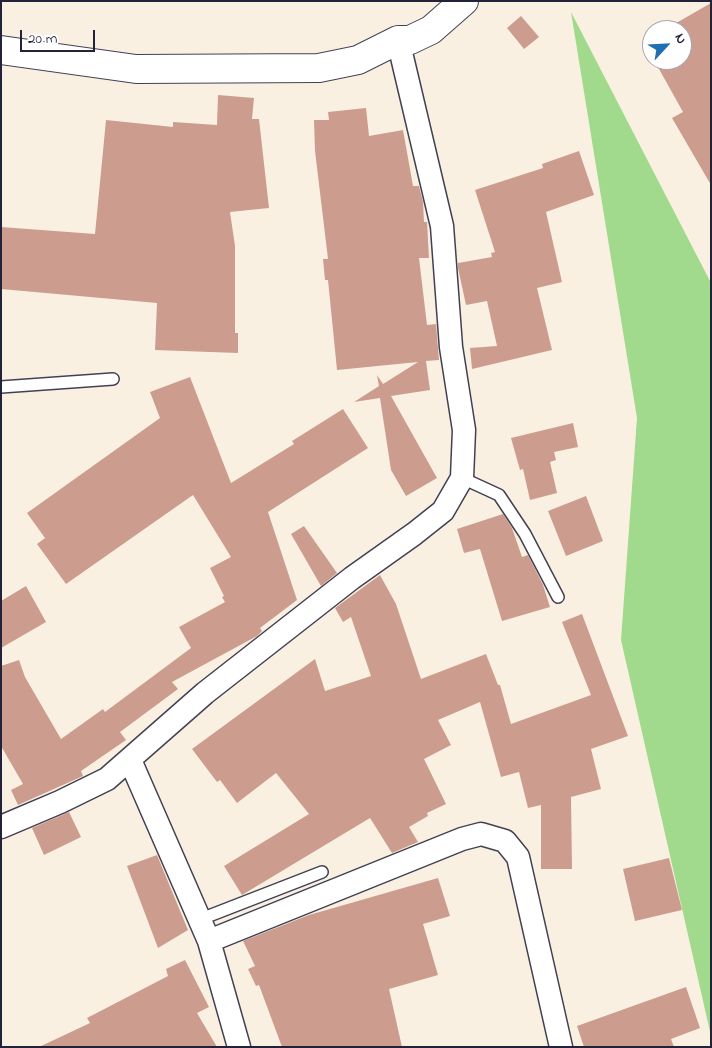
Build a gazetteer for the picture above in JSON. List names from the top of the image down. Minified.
{"scale_bar":"20 m","north":"top right"}
